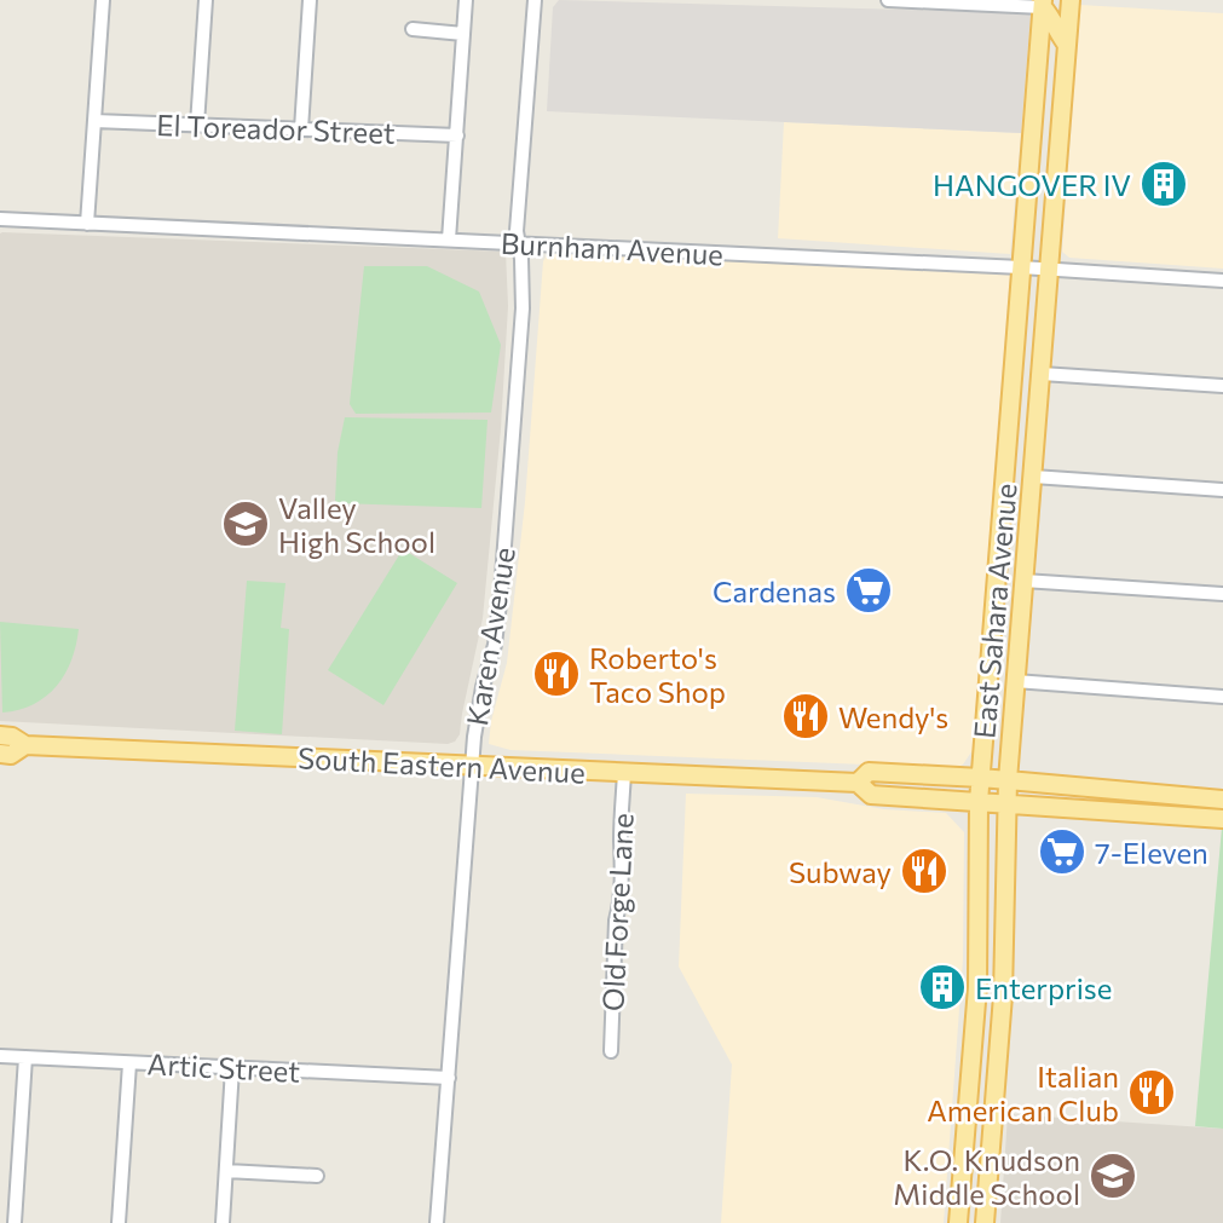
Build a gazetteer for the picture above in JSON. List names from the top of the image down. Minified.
{"streets":{"main road":["East Sahara Avenue","South Eastern Avenue"],"street":["El Toreador Street","Burnham Avenue","Karen Avenue","Old Forge Lane","Artic Street"]},"crossings":[["Burnham Avenue","East Sahara Avenue"],["Burnham Avenue","Karen Avenue"],["East Sahara Avenue","South Eastern Avenue"],["Karen Avenue","South Eastern Avenue"],["Karen Avenue","Artic Street"],["South Eastern Avenue","Old Forge Lane"]],"places":{"building":["HANGOVER IV","Enterprise"],"school or university":["Valley High School","K.O. Knudson Middle School"],"supermarket":["Cardenas","7-Eleven"],"restaurant":["Roberto's Taco Shop","Wendy's","Subway","Italian American Club"]}}
